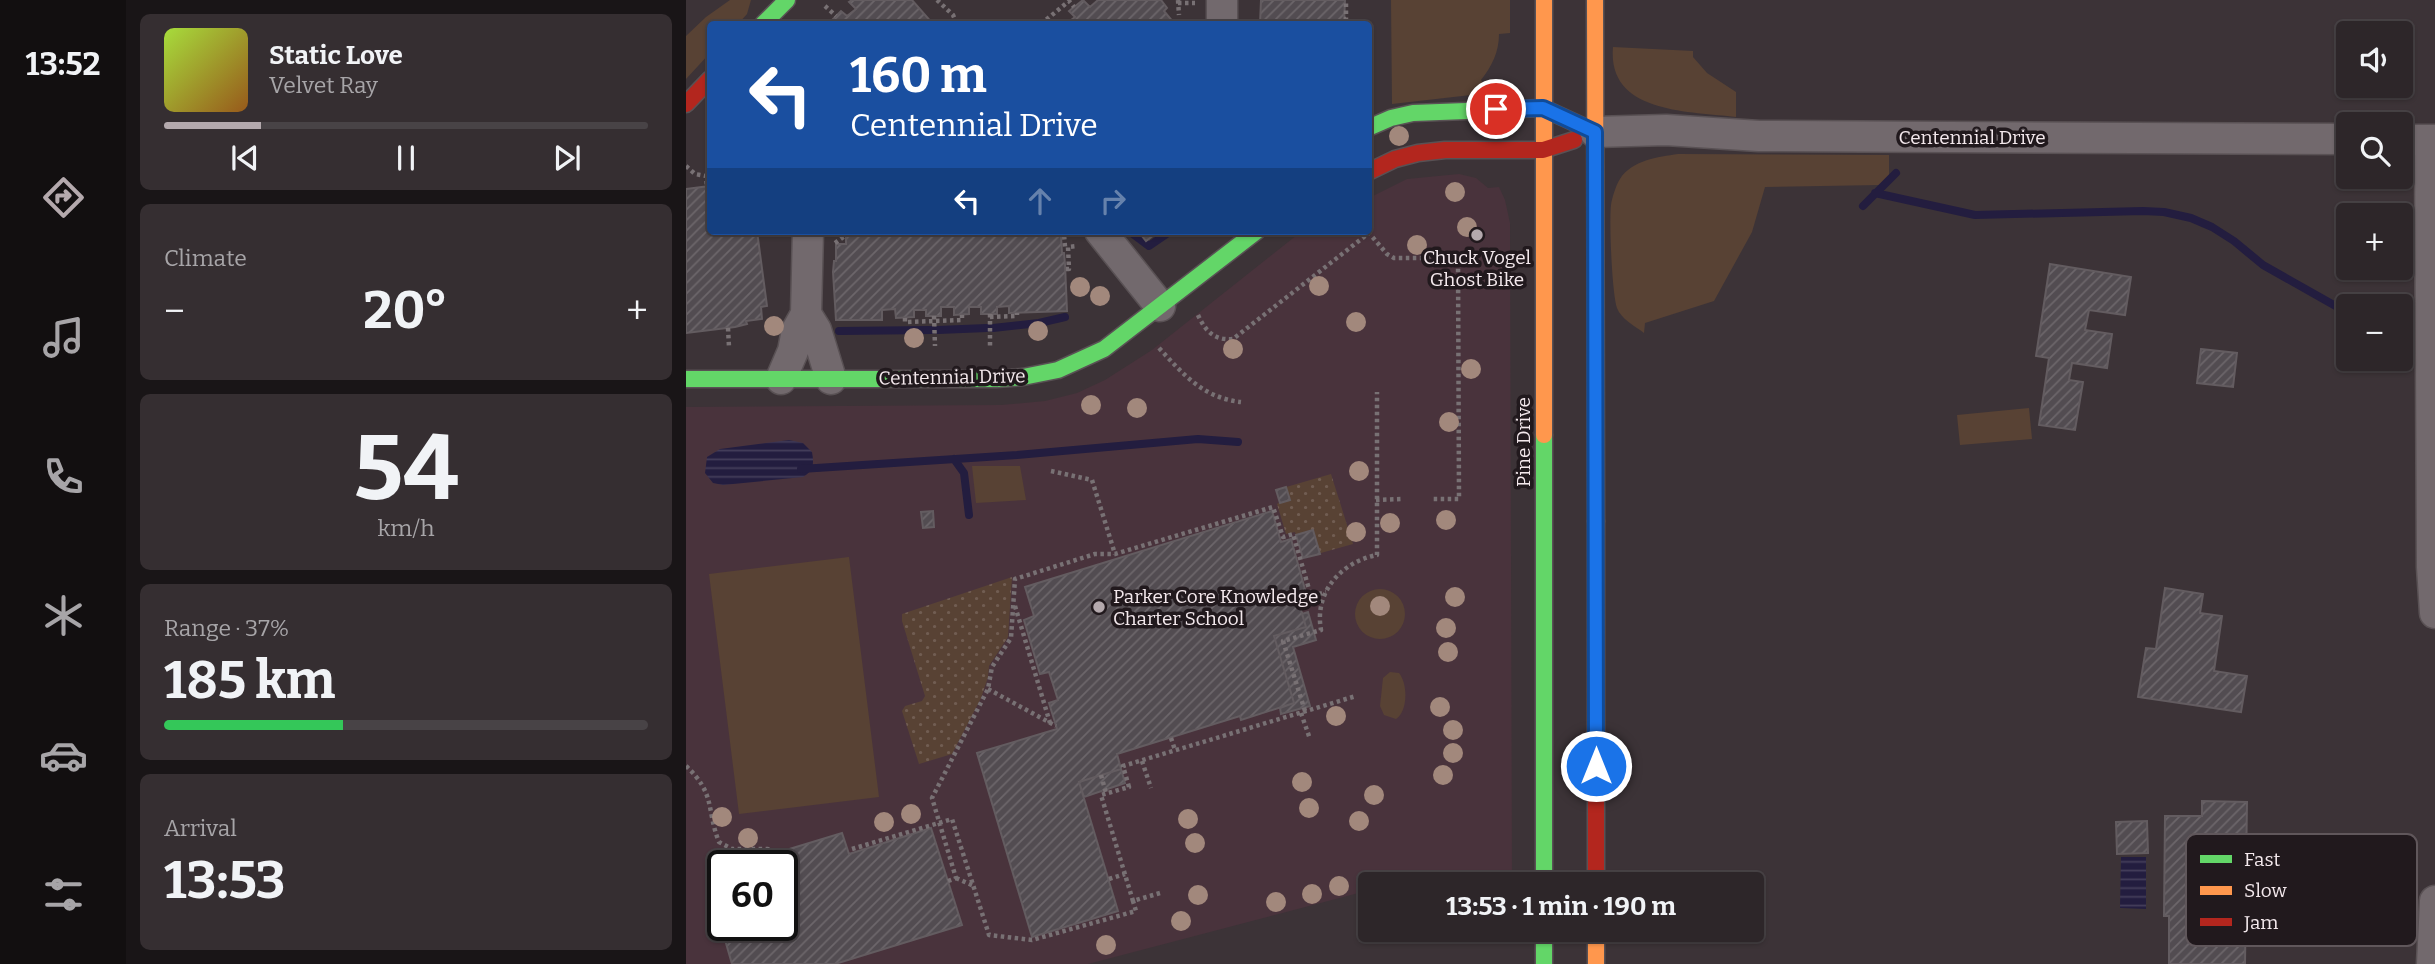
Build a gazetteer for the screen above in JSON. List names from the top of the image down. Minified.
{"streets":{"main road":["Centennial Drive","Pine Drive"]},"crossings":[["Centennial Drive","Pine Drive"]],"places":["Chuck Vogel Ghost Bike","Parker Core Knowledge Charter School"],"legend":["Fast","Slow","Jam"],"page":{"tabs":"13:52","map_buttons":["+","−"],"turn":["160 m","Centennial Drive"],"song":["Static Love","Velvet Ray"],"tile":["Climate",["54","km/h"],["Range · 37%","185 km"],["Arrival","13:53"]],"heat":["−","20°","+"],"limit":"60","trip":"13:53 · 1 min · 190 m"}}
